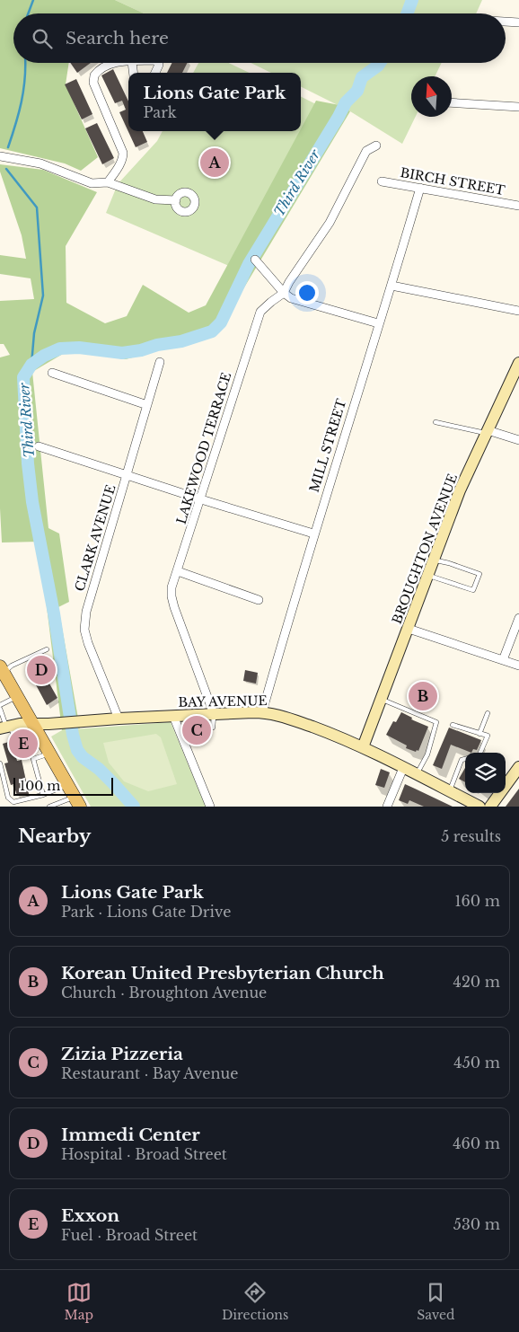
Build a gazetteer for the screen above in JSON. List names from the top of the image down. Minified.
{"streets":{"street":["BIRCH STREET","MILL STREET","LAKEWOOD TERRACE","CLARK AVENUE","BROUGHTON AVENUE","BAY AVENUE"]},"crossings":[["BIRCH STREET","MILL STREET"],["MILL STREET","BAY AVENUE"],["LAKEWOOD TERRACE","BAY AVENUE"],["CLARK AVENUE","BAY AVENUE"],["BROUGHTON AVENUE","BAY AVENUE"]],"water":["Third River"],"scale_bar":"100 m","north":"top","page":{"search":"Search here","popup":["Lions Gate Park","Park"],"pins":["A","D","B","C","E"],"scale":"100 m","heading":["Nearby","5 results"],"list":[{"mark":"A","name":"Lions Gate Park","note":"Park · Lions Gate Drive","value":"160 m"},{"mark":"B","name":"Korean United Presbyterian Church","note":"Church · Broughton Avenue","value":"420 m"},{"mark":"C","name":"Zizia Pizzeria","note":"Restaurant · Bay Avenue","value":"450 m"},{"mark":"D","name":"Immedi Center","note":"Hospital · Broad Street","value":"460 m"},{"mark":"E","name":"Exxon","note":"Fuel · Broad Street","value":"530 m"}],"nav":["Map","Directions","Saved"]}}
